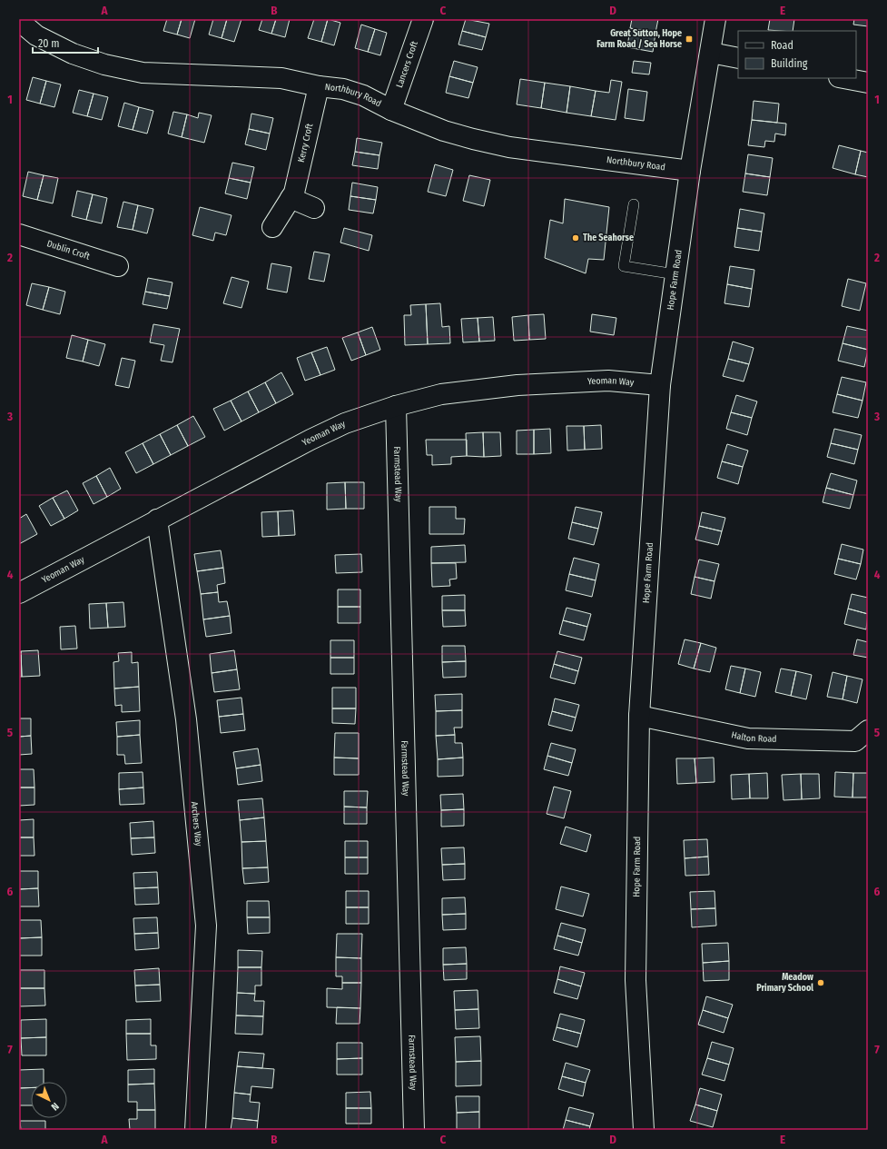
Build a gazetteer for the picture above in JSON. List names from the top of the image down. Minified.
{"streets":{"street":["Lancers Croft","Northbury Road","Kerry Croft","Dublin Croft","Hope Farm Road","Yeoman Way","Farmstead Way","Halton Road","Archers Way"]},"crossings":[["Lancers Croft","Northbury Road"],["Northbury Road","Kerry Croft"],["Northbury Road","Hope Farm Road"],["Hope Farm Road","Yeoman Way"],["Hope Farm Road","Halton Road"],["Yeoman Way","Farmstead Way"],["Yeoman Way","Archers Way"]],"places":{"transit":["Great Sutton, Hope Farm Road / Sea Horse"],"other":["The Seahorse","Meadow Primary School"]},"legend":["Road","Building"],"scale_bar":"20 m","north":"bottom right","grid":{"columns":["A","B","C","D","E"],"rows":["1","2","3","4","5","6","7"]}}
